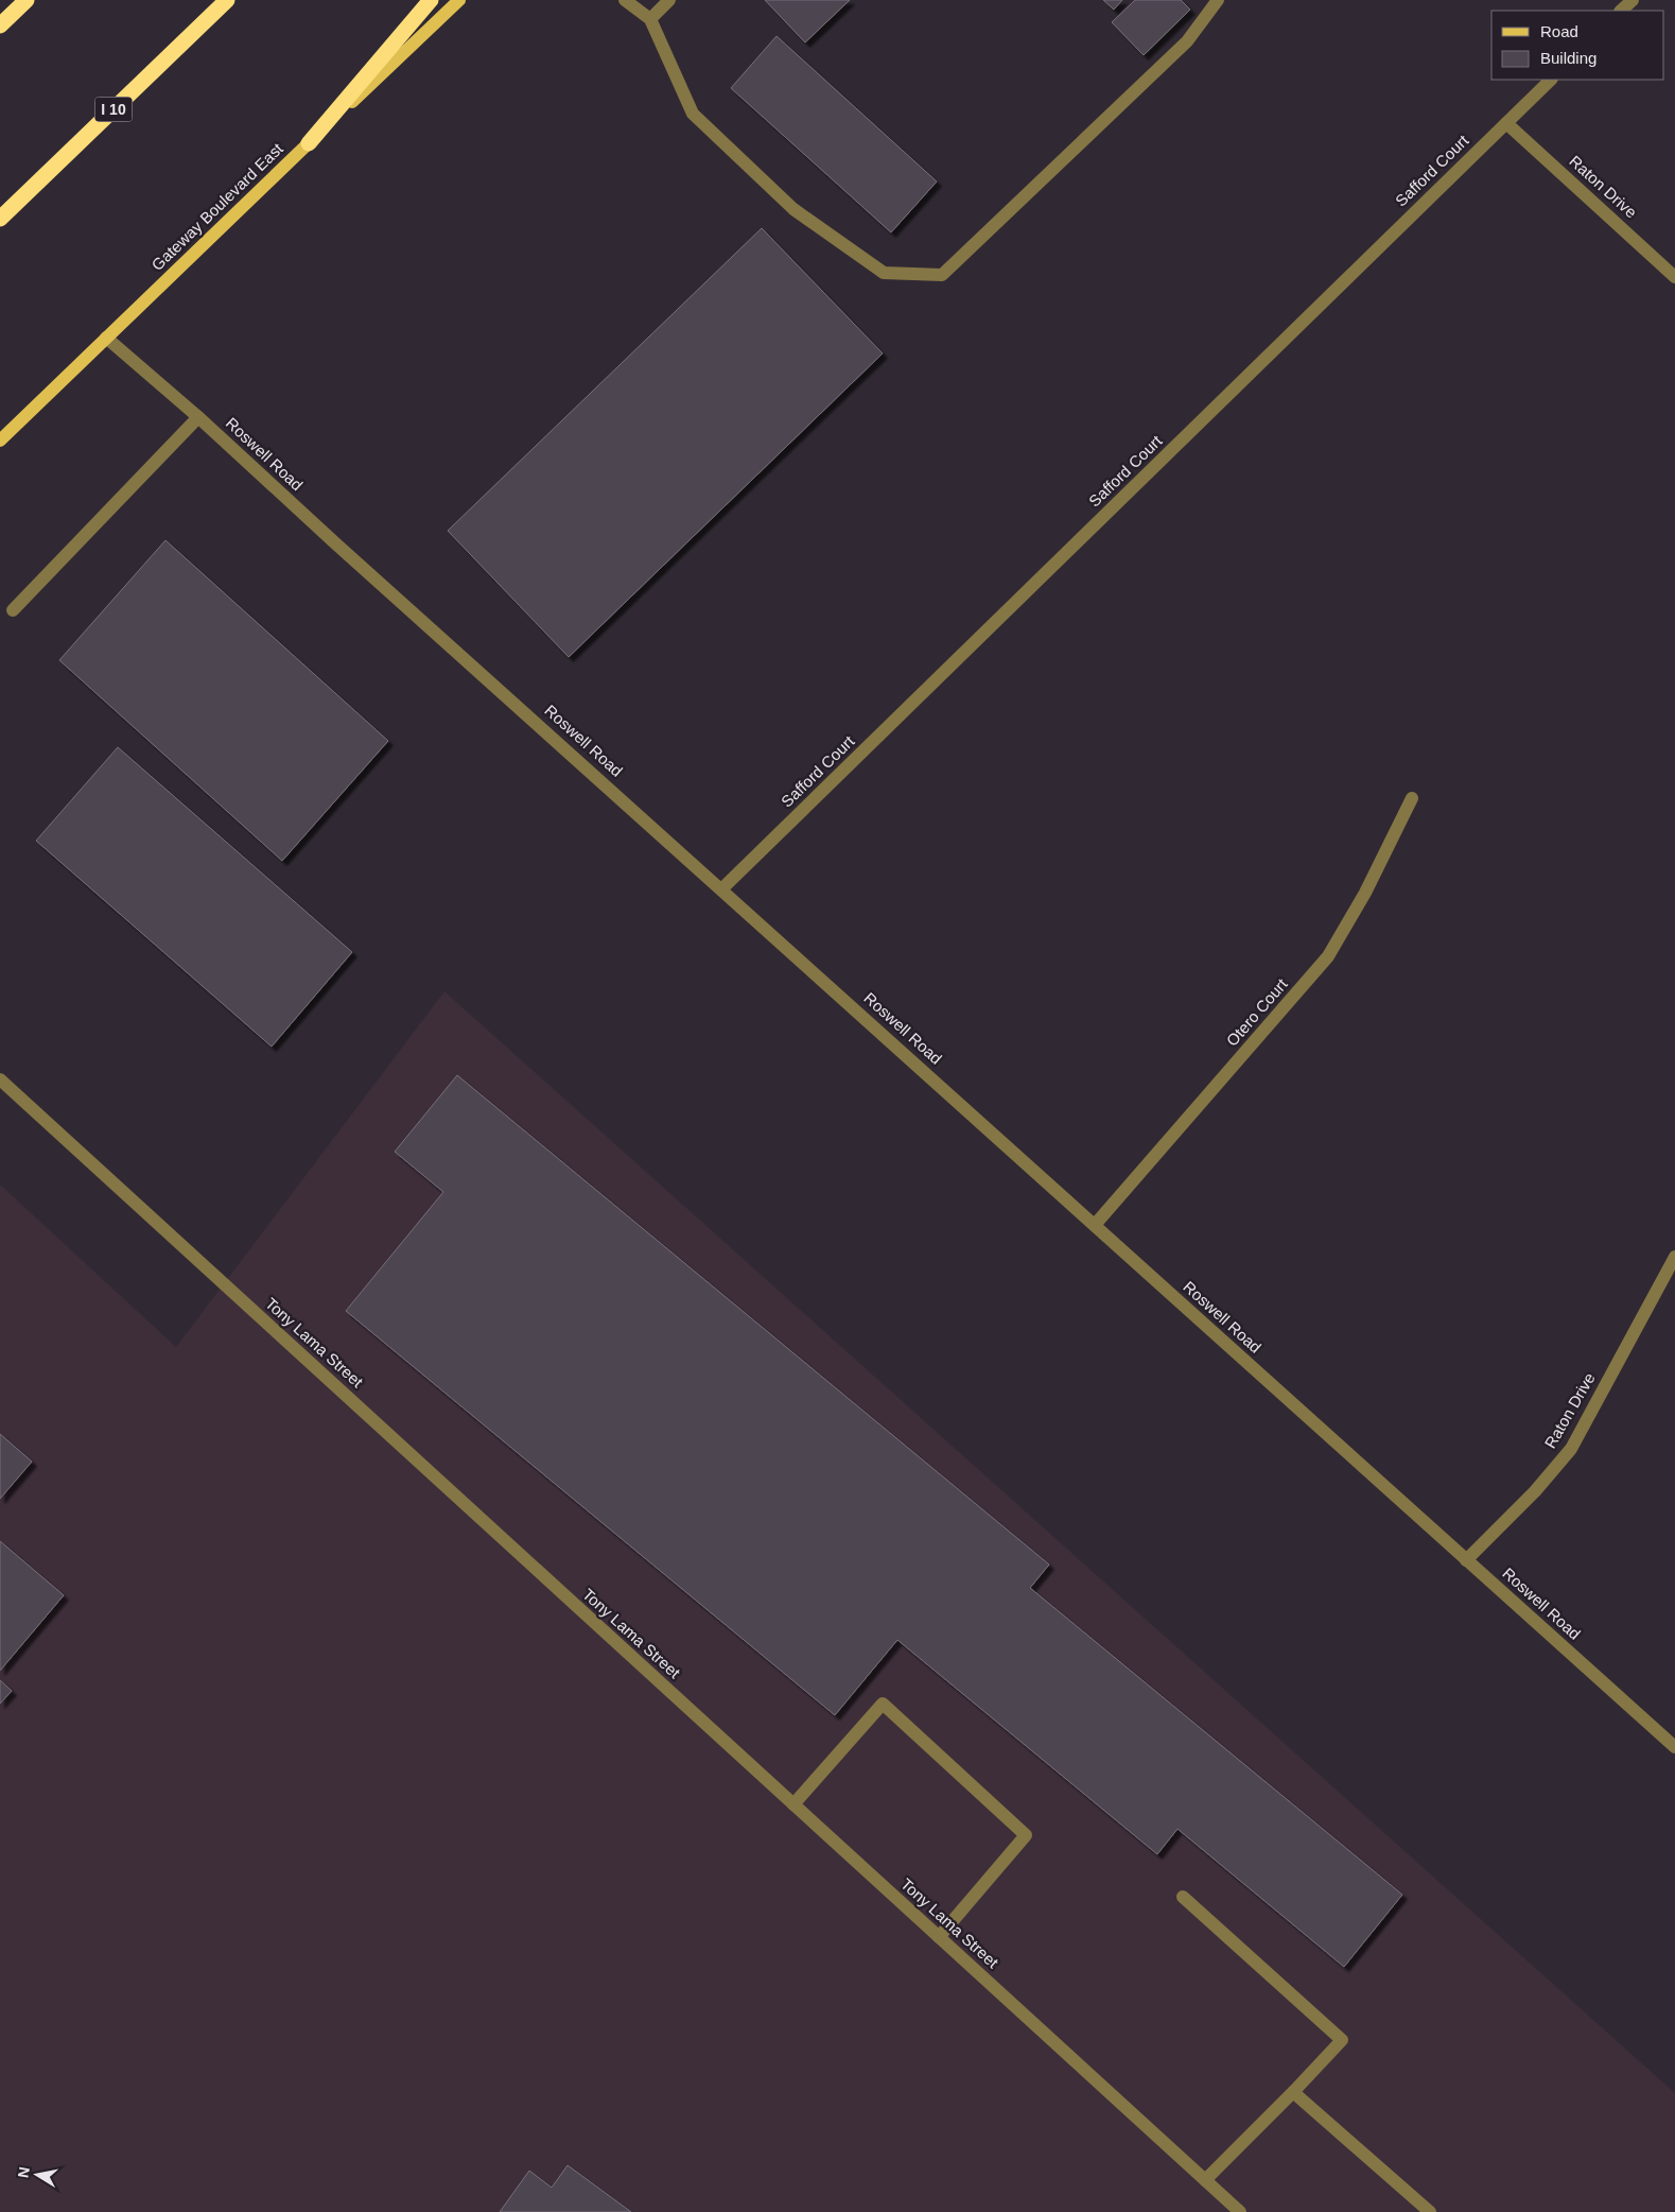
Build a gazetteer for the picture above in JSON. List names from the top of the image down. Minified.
{"streets":{"highway":["I 10"],"main road":["Gateway Boulevard East"],"street":["Safford Court","Raton Drive","Roswell Road","Otero Court","Tony Lama Street"]},"crossings":[["Safford Court","Raton Drive"],["Safford Court","Roswell Road"],["Raton Drive","Roswell Road"],["Gateway Boulevard East","Roswell Road"],["Roswell Road","Otero Court"]],"legend":["Road","Building"],"north":"left"}
